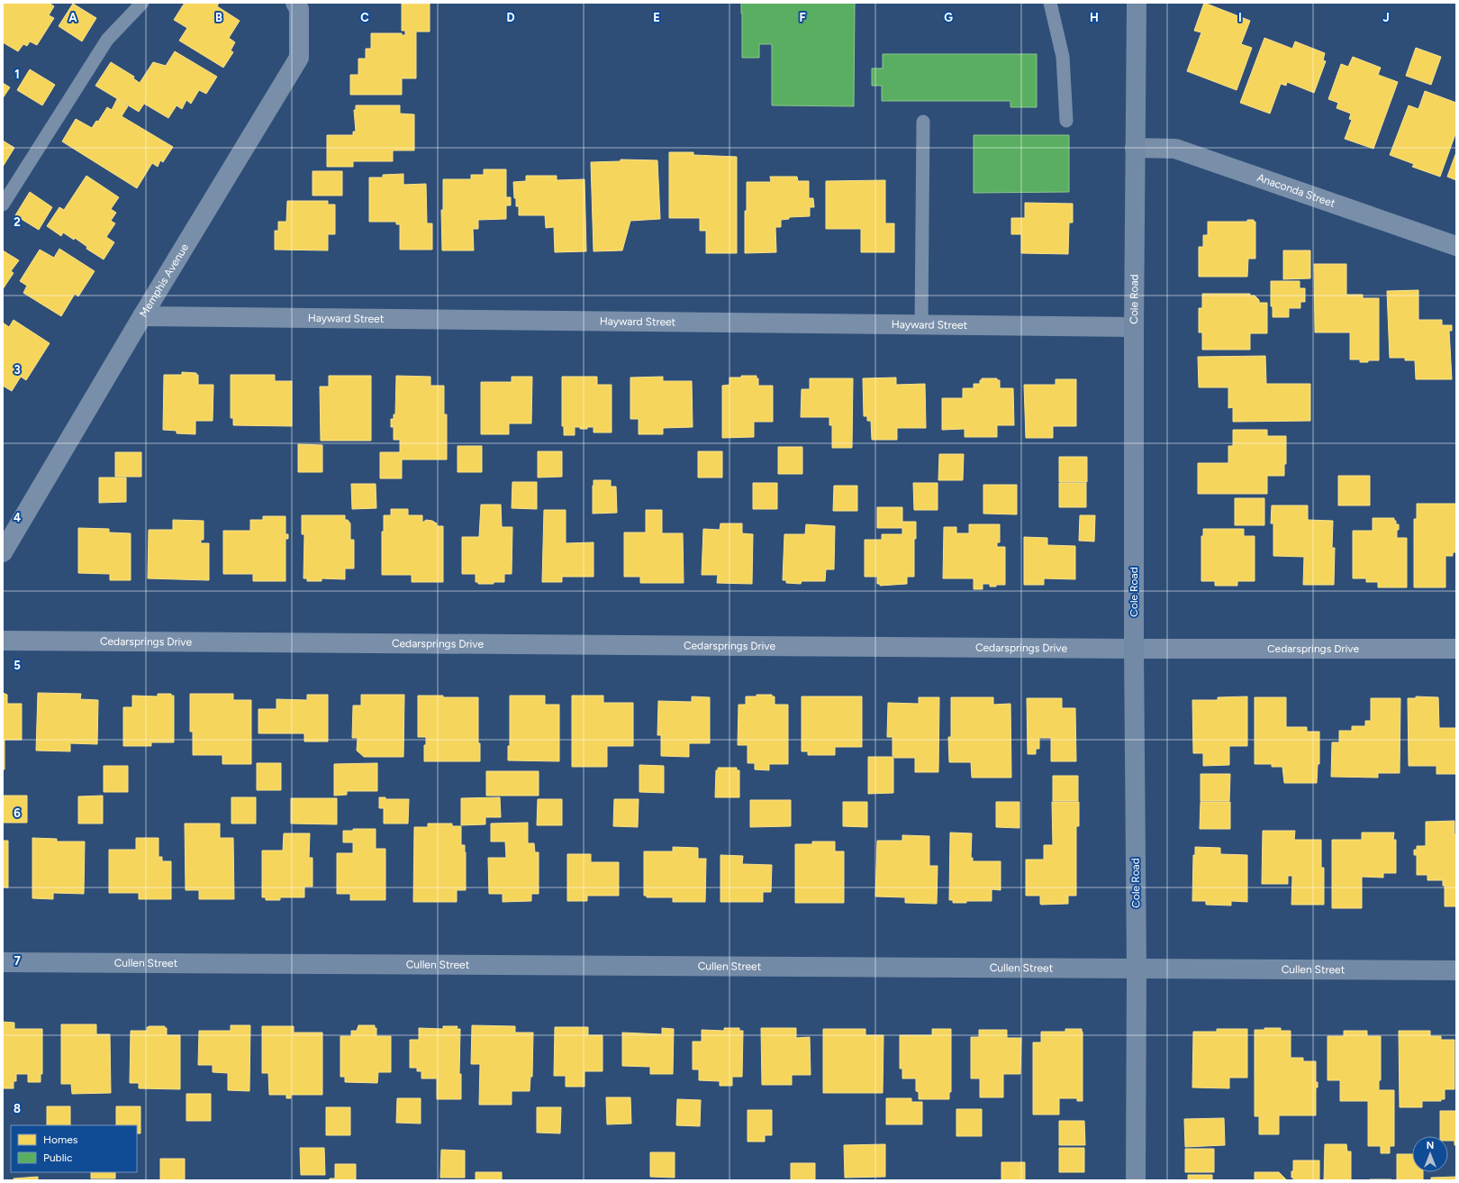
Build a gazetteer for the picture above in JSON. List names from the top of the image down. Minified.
{"streets":{"street":["Anaconda Street","Memphis Avenue","Cole Road","Hayward Street","Cedarsprings Drive","Cullen Street"]},"crossings":[["Anaconda Street","Cole Road"],["Memphis Avenue","Hayward Street"],["Cole Road","Hayward Street"],["Cole Road","Cedarsprings Drive"],["Cole Road","Cullen Street"]],"legend":["Homes","Public"],"north":"top","grid":{"columns":["A","B","C","D","E","F","G","H","I","J"],"rows":["1","2","3","4","5","6","7","8"]}}
